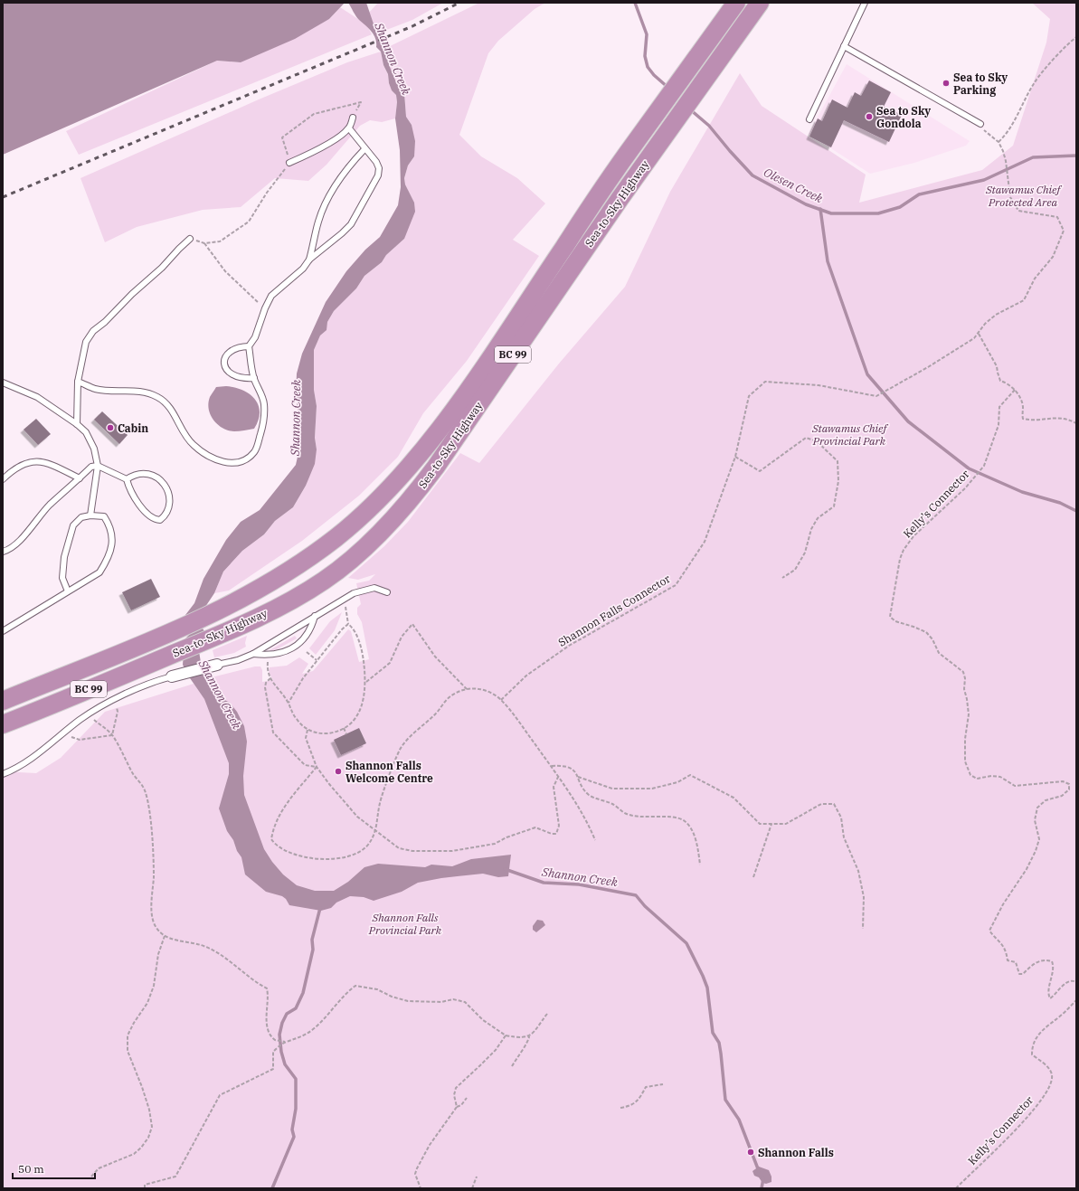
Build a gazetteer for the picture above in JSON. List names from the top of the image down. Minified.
{"streets":{"highway":["Sea-to-Sky Highway","BC 99"],"path":["Kelly’s Connector","Shannon Falls Connector"]},"water":["Shannon Creek","Olesen Creek"],"parks":["Stawamus Chief Protected Area","Stawamus Chief Provincial Park","Shannon Falls Provincial Park"],"places":["Sea to Sky Parking","Sea to Sky Gondola","Cabin","Shannon Falls Welcome Centre","Shannon Falls"],"scale_bar":"50 m"}
